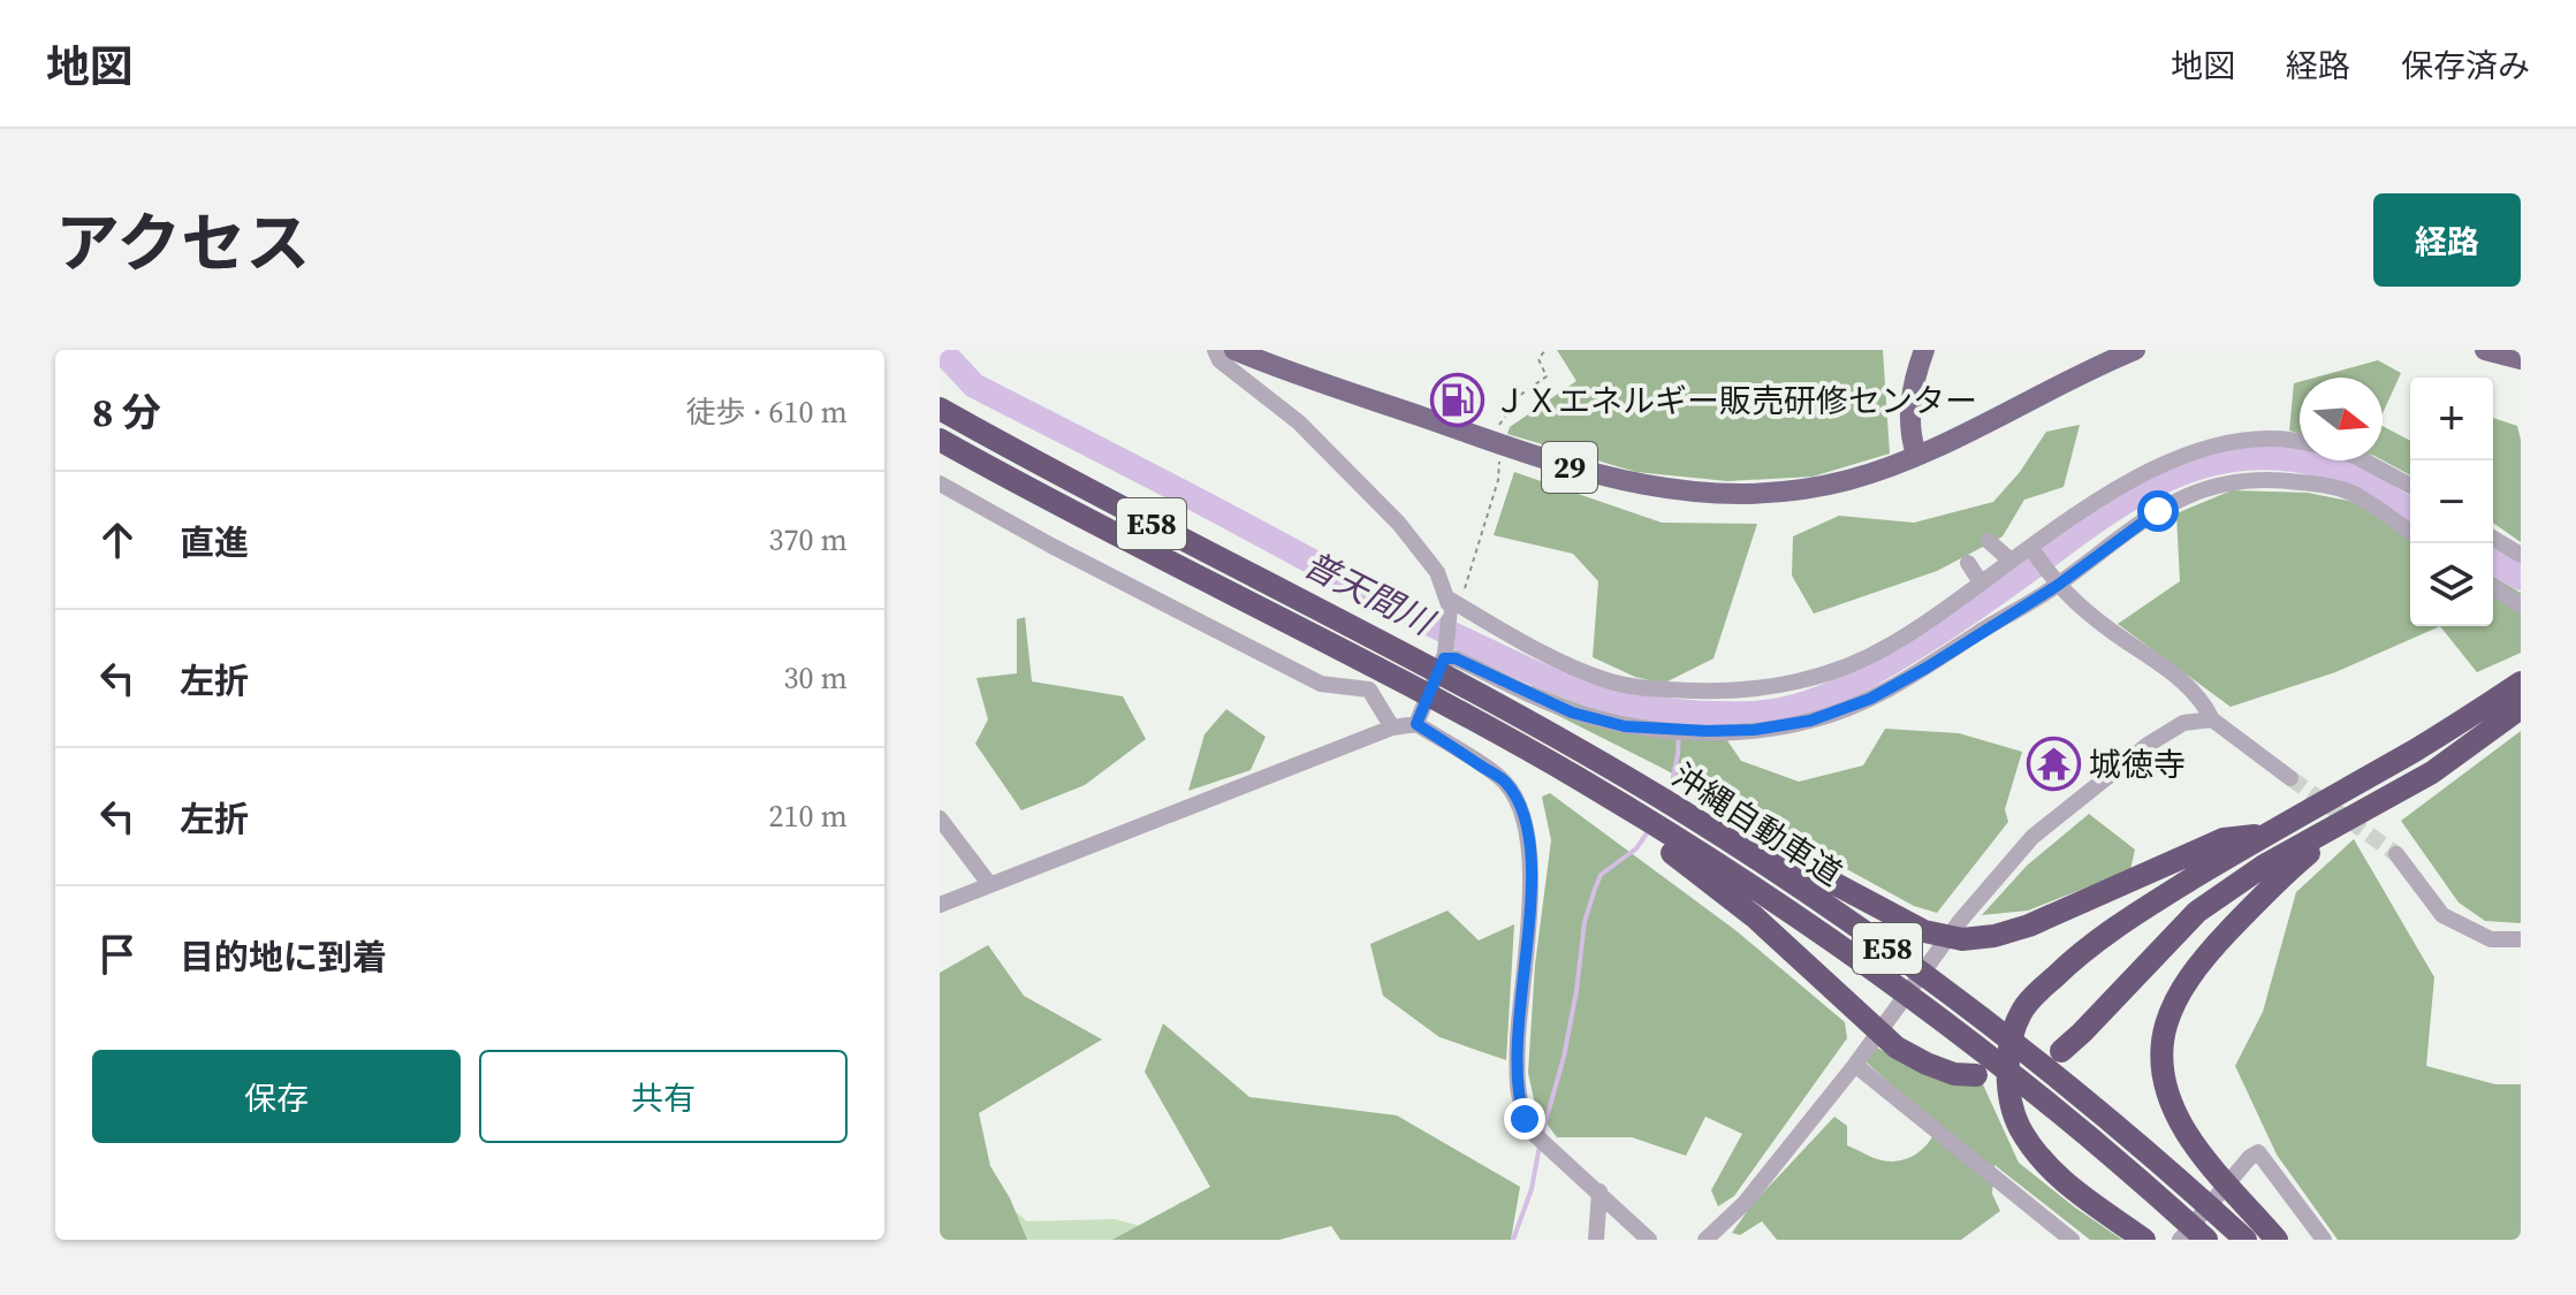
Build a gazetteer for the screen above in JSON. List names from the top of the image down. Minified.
{"streets":{"highway":["E58","沖縄自動車道"],"main road":["29"]},"water":["普天間川"],"places":{"fuel station":["ＪＸエネルギー販売研修センター"],"temple":["城徳寺"]},"north":"right","page":{"header":"地図","nav":["地図","経路","保存済み"],"title":"アクセス","buttons":["経路",["保存","共有"]],"heading":["8 分","徒歩 · 610 m"],"map_buttons":["+","−"],"list":[["直進","370 m"],["左折","30 m"],["左折","210 m"],"目的地に到着"]}}
